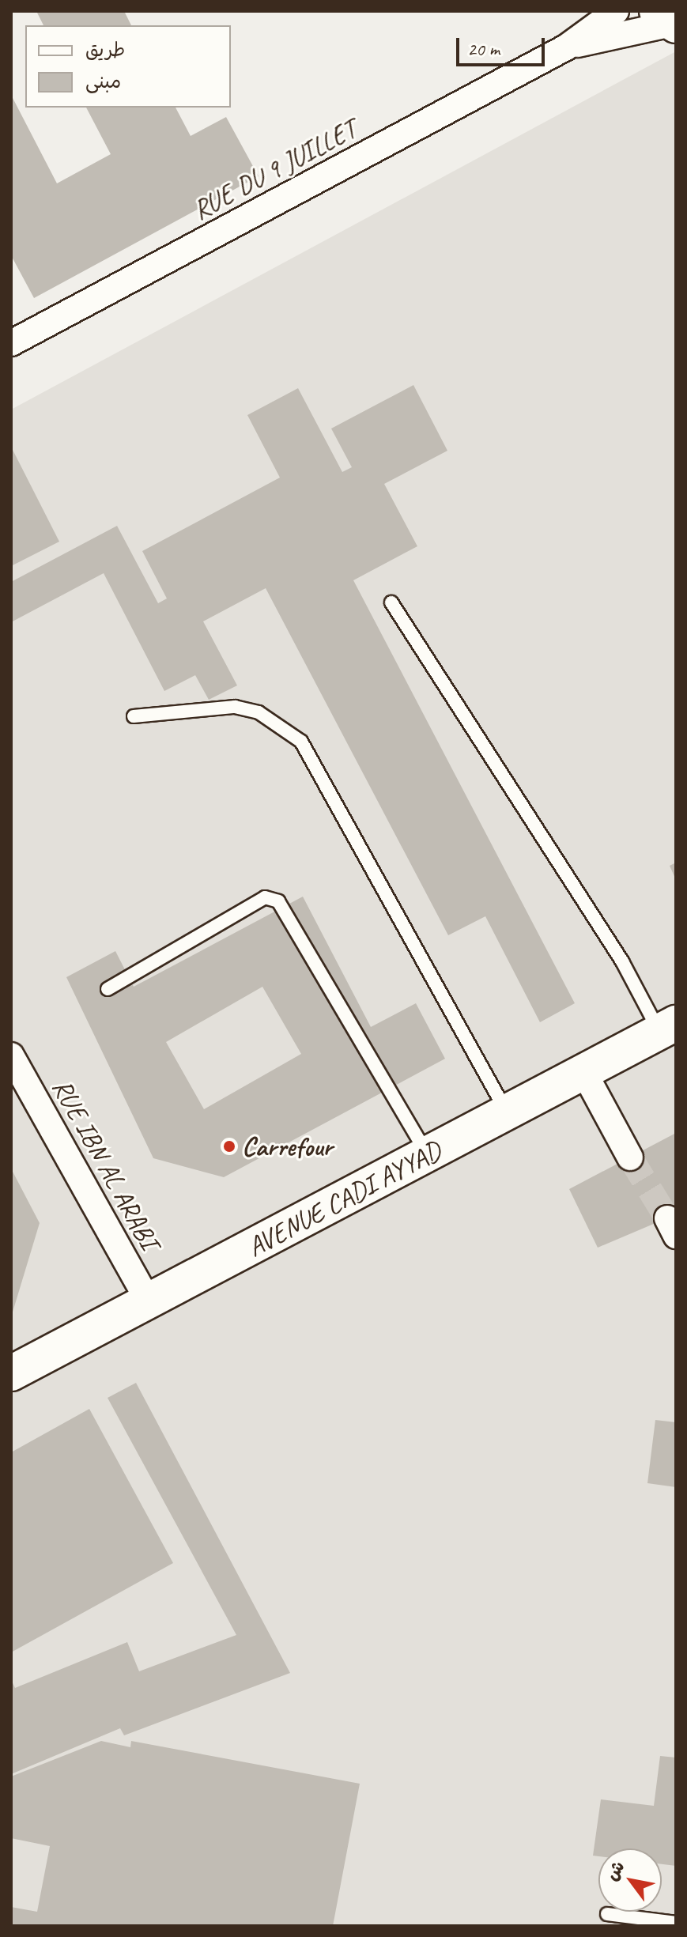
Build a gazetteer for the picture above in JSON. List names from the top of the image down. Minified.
{"streets":{"main road":["AVENUE CADI AYYAD"],"street":["RUE DU 9 JUILLET","RUE IBN AL ARABI"]},"crossings":[["RUE IBN AL ARABI","AVENUE CADI AYYAD"]],"places":["Carrefour"],"legend":["طريق","مبنى"],"scale_bar":"20 m","north":"top left"}
